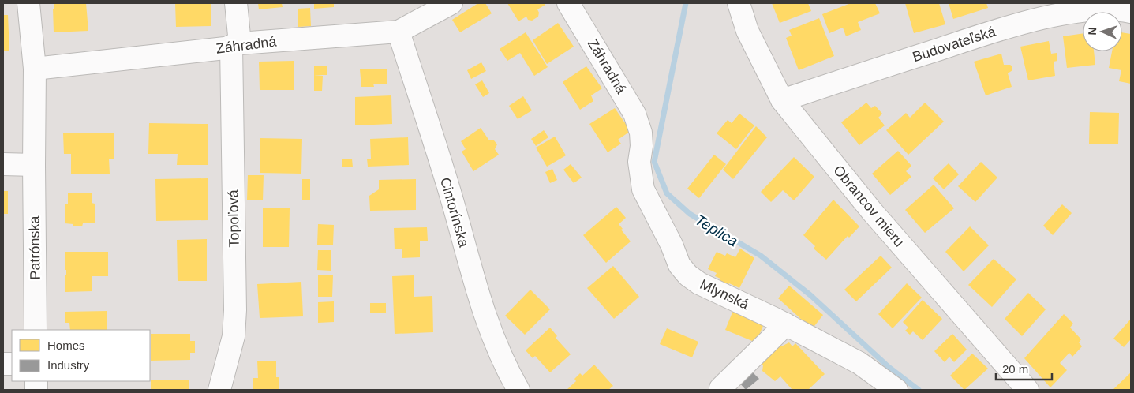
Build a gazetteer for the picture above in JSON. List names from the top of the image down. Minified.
{"streets":{"street":["Budovateľská","Záhradná","Obrancov mieru","Cintorínska","Topoľová","Patrónska","Mlynská"]},"crossings":[["Budovateľská","Obrancov mieru"],["Záhradná","Cintorínska"],["Záhradná","Topoľová"],["Záhradná","Patrónska"],["Záhradná","Mlynská"]],"water":["Teplica"],"legend":["Homes","Industry"],"scale_bar":"20 m","north":"left"}
